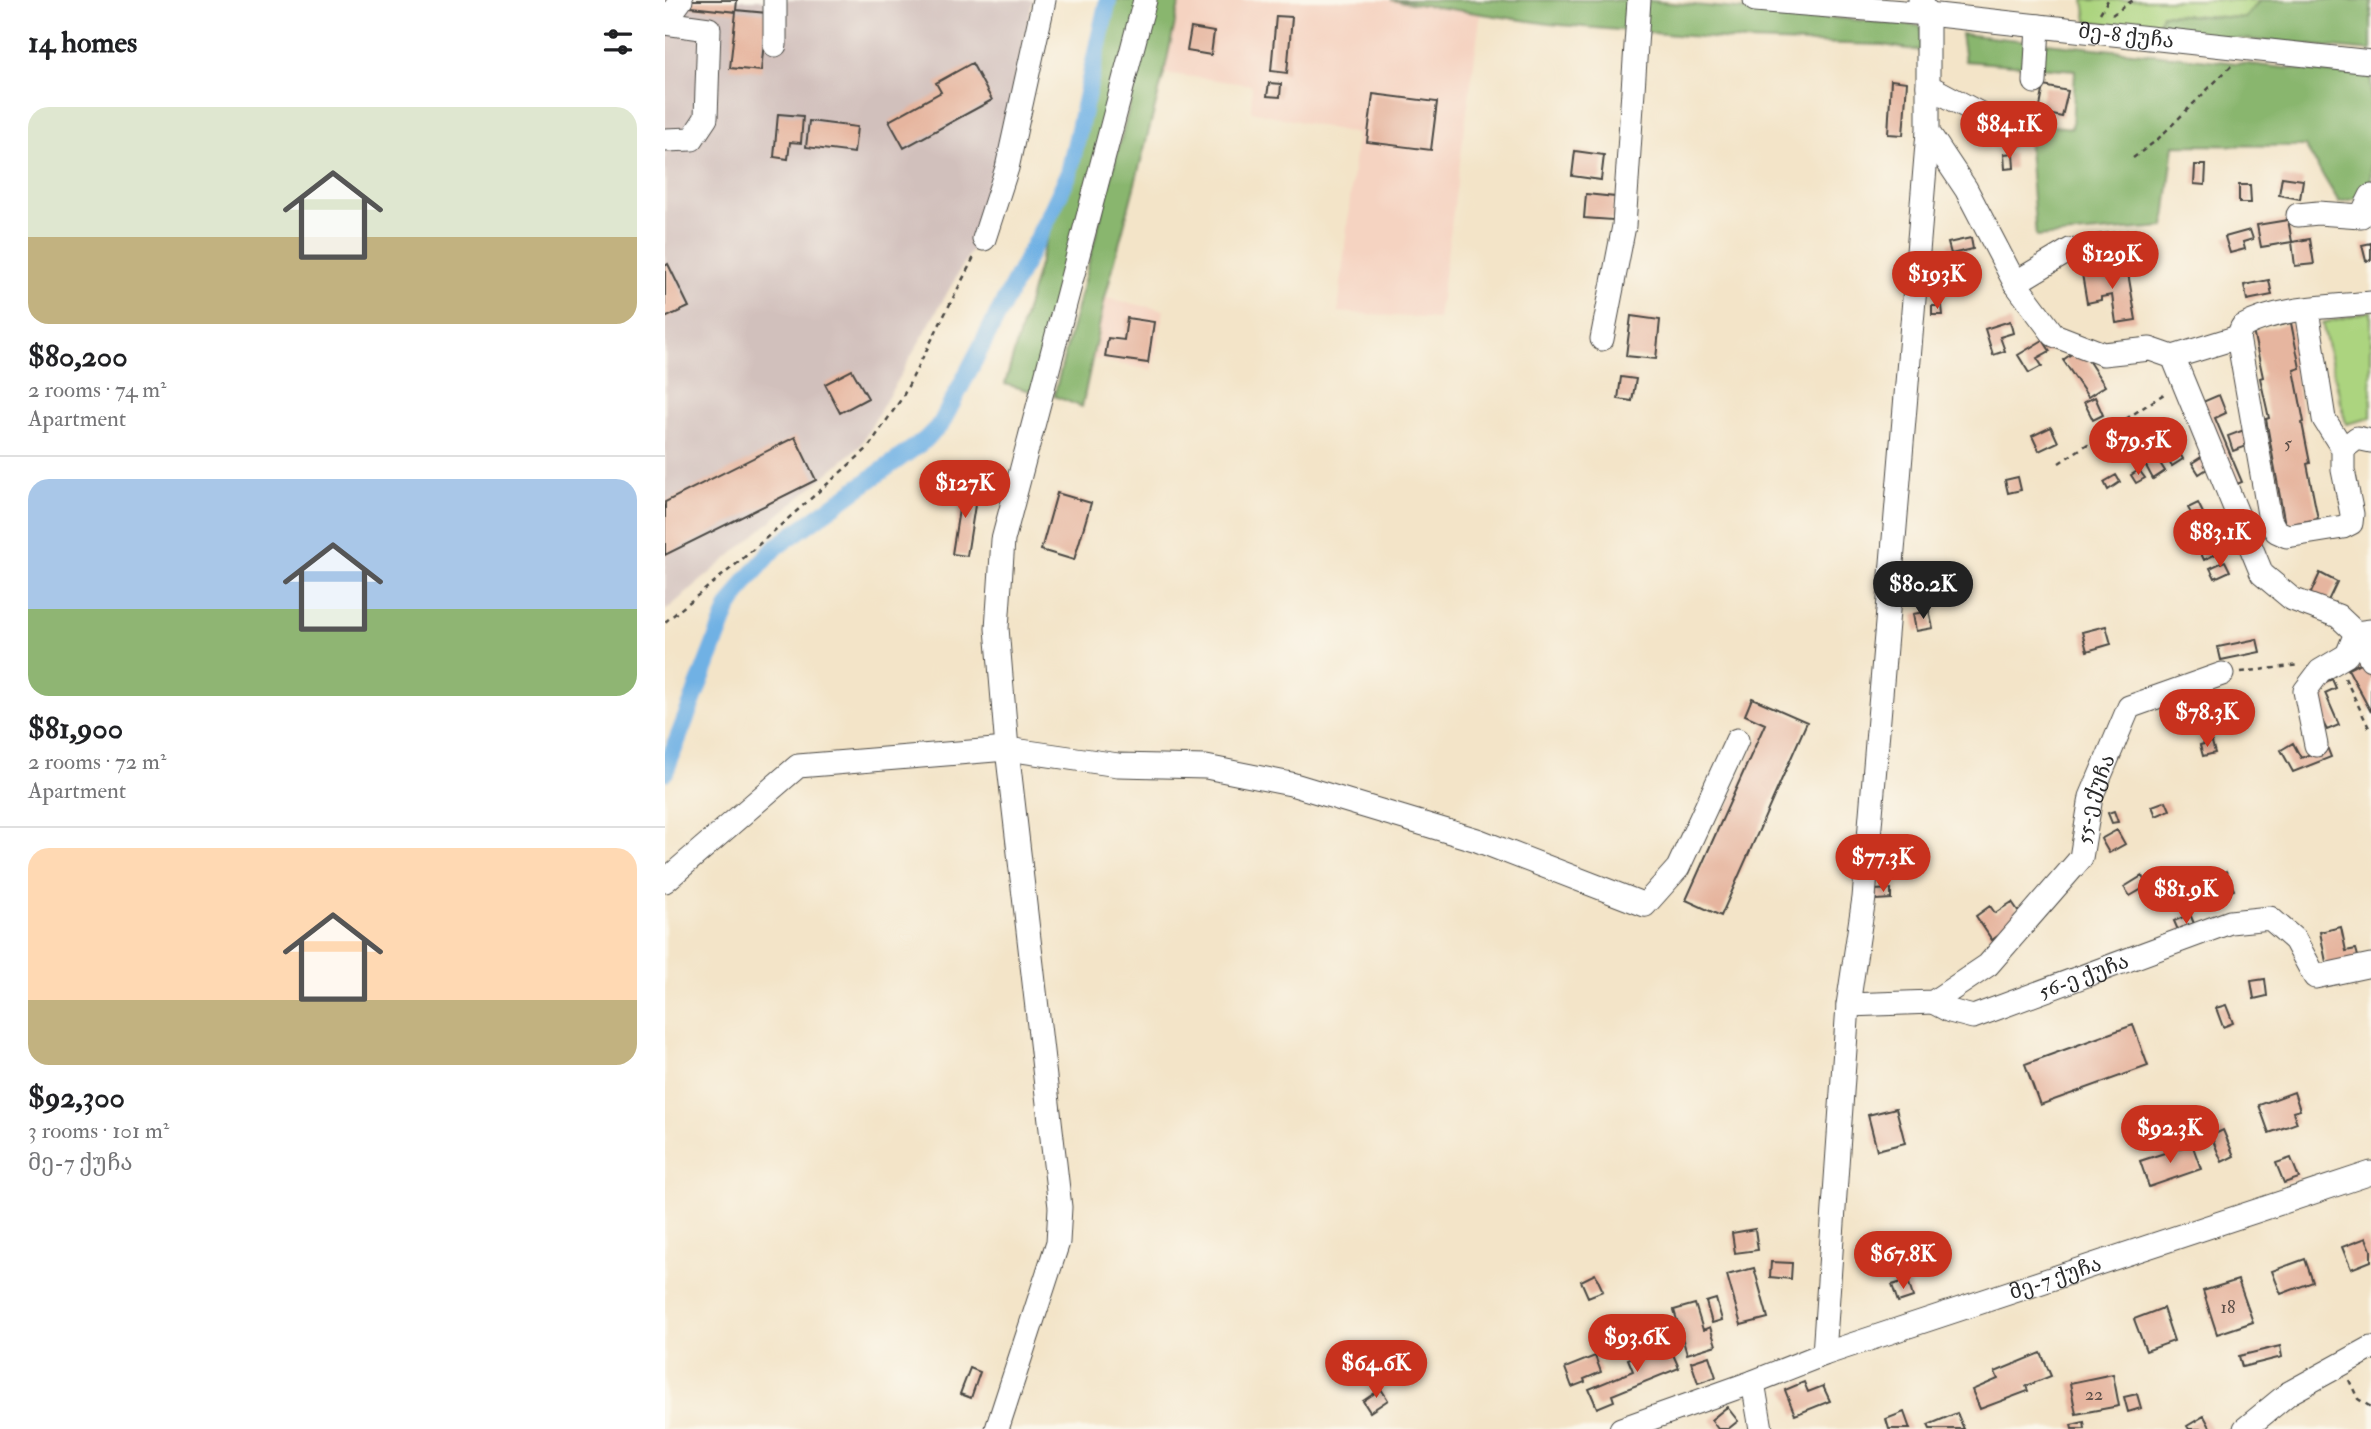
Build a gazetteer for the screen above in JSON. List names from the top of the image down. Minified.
{"streets":{"street":["მე-8 ქუჩა","55-ე ქუჩა","56-ე ქუჩა","მე-7 ქუჩა"]},"crossings":[["55-ე ქუჩა","56-ე ქუჩა"]],"house_numbers":["5","18","22"],"page":{"heading":"14 homes","list":[{"name":"$80,200","note":"2 rooms · 74 m² · Apartment"},{"name":"$81,900","note":"2 rooms · 72 m² · Apartment"},{"name":"$92,300","note":"3 rooms · 101 m² · მე-7 ქუჩა"}],"price":["$84.1K","$129K","$193K","$79.5K","$127K","$83.1K","$80.2K","$78.3K","$77.3K","$81.9K","$92.3K","$67.8K","$93.6K","$64.6K"]}}
